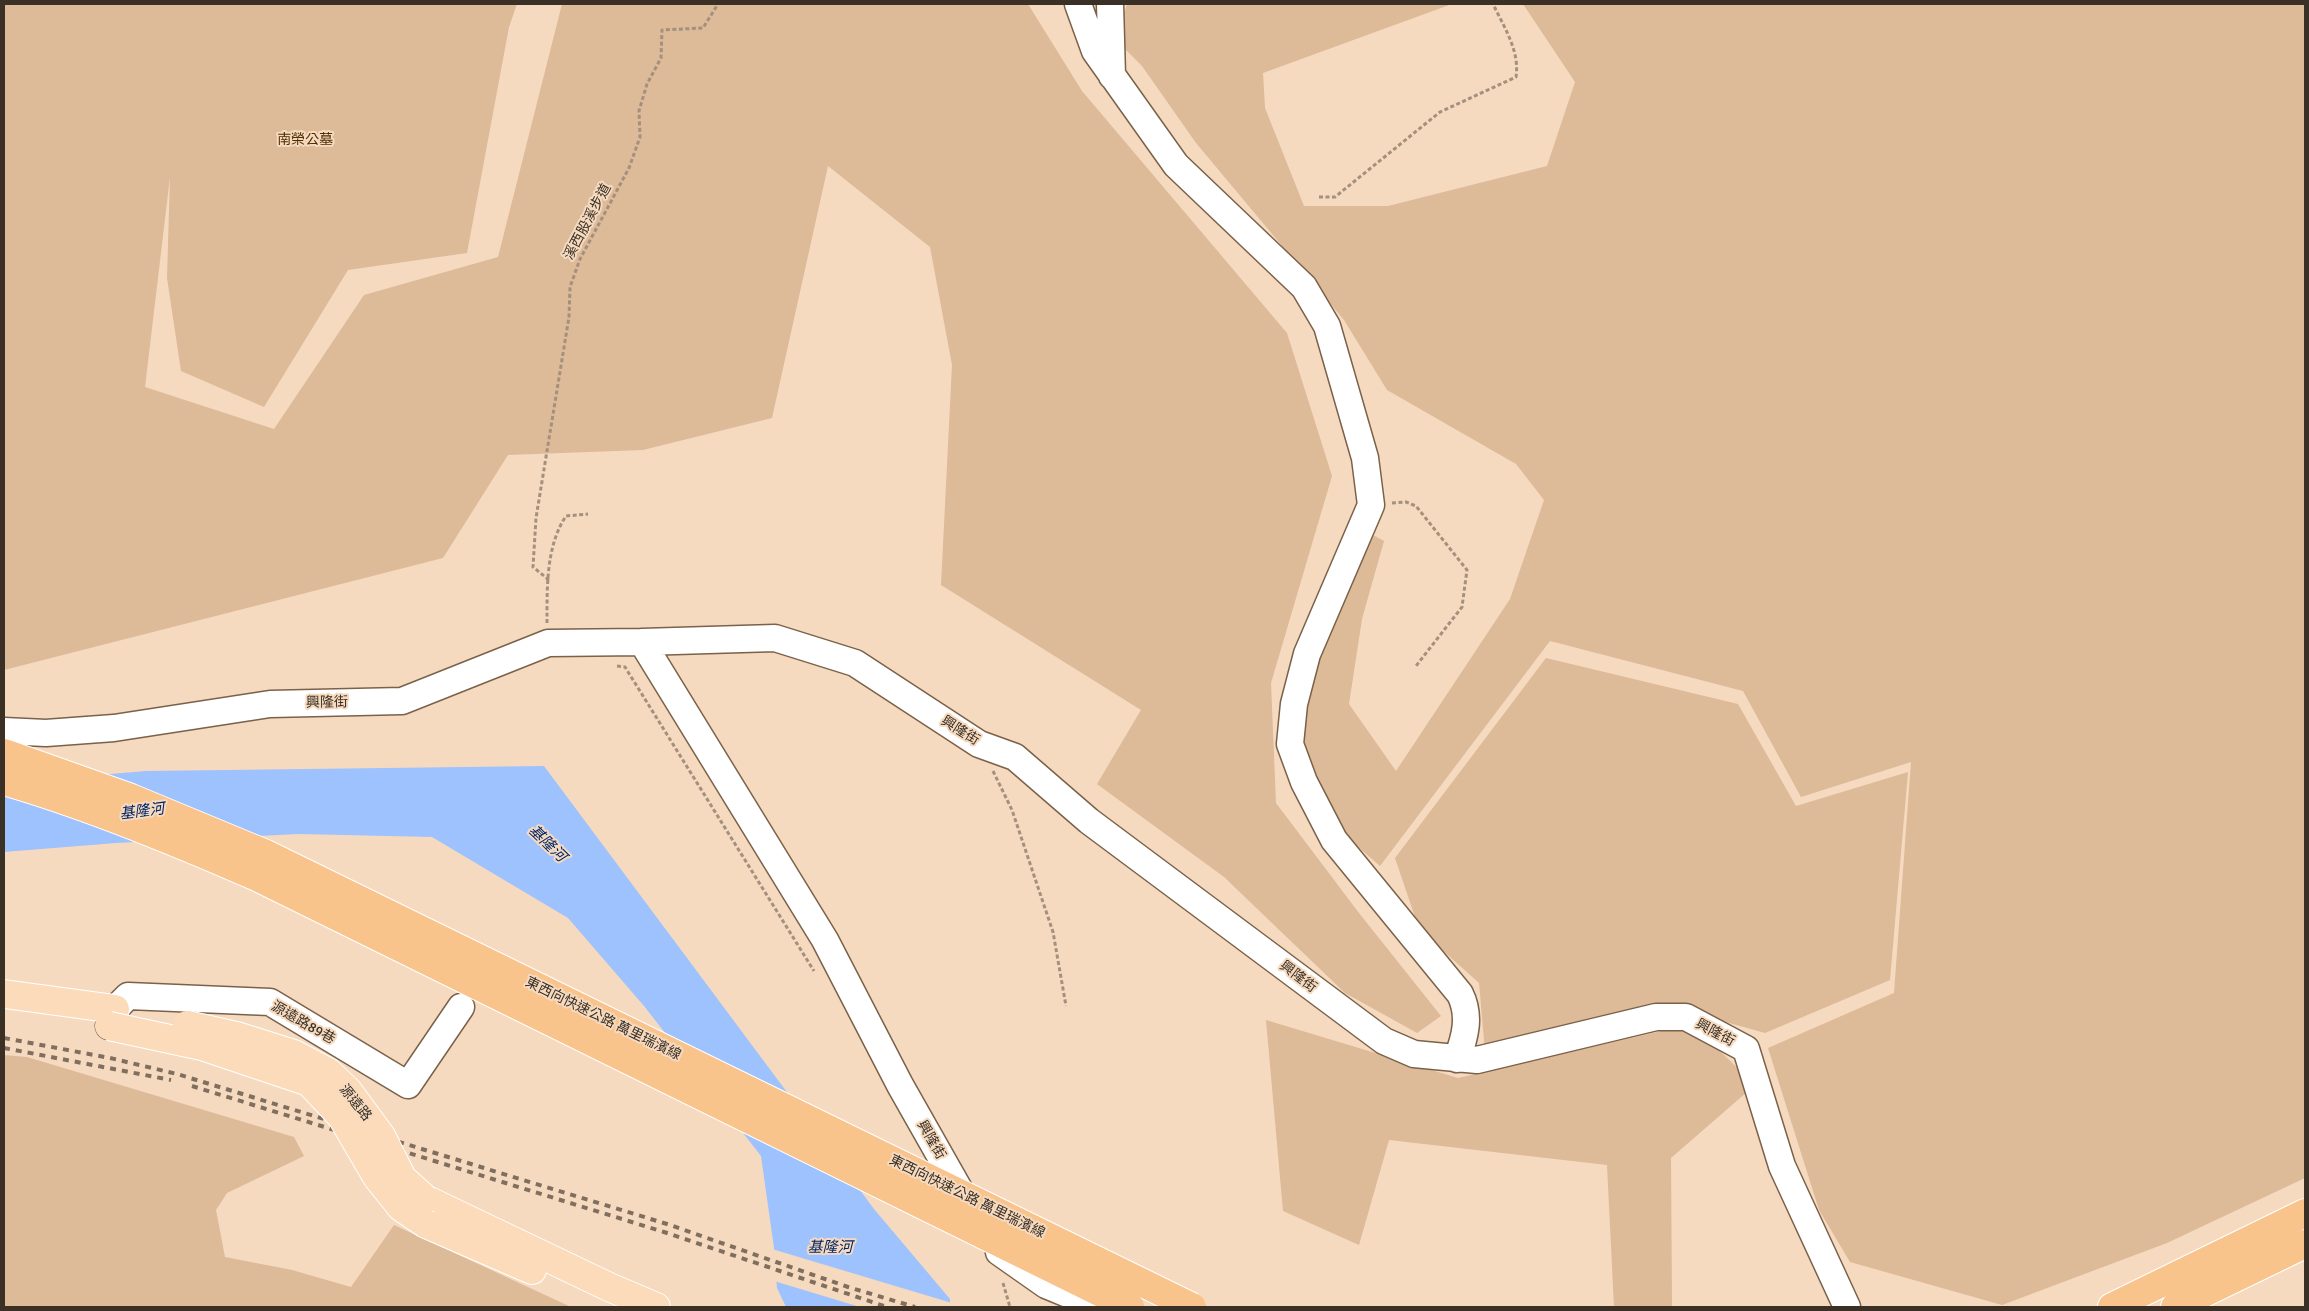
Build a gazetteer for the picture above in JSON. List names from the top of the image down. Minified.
{"streets":{"highway":["東西向快速公路 萬里瑞濱線"],"main road":["源遠路"],"street":["興隆街","源遠路89巷"],"path":["溪西股溪步道"]},"crossings":[["源遠路89巷","源遠路"]],"water":["基隆河"],"parks":["南榮公墓"]}
